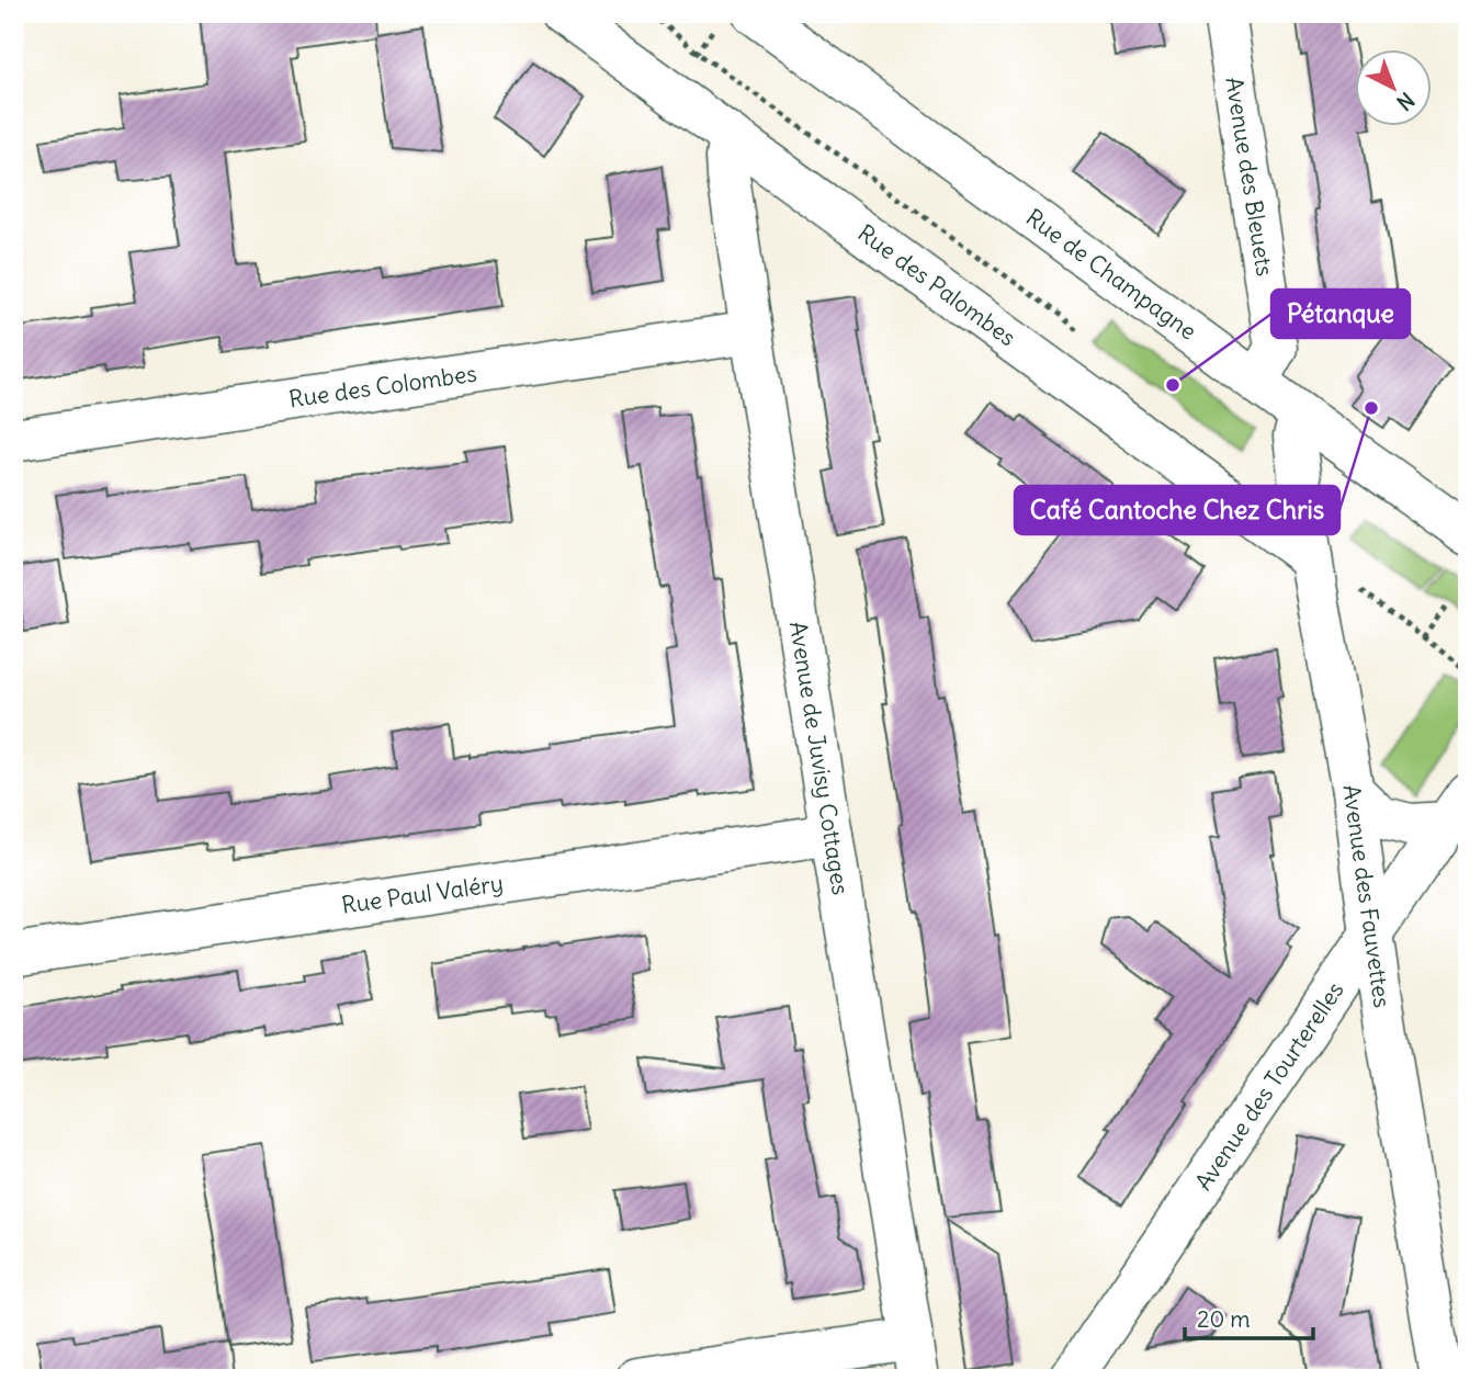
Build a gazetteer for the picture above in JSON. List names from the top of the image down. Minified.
{"streets":{"street":["Avenue des Bleuets","Rue de Champagne","Rue des Palombes","Rue des Colombes","Avenue de Juvisy Cottages","Rue Paul Valéry","Avenue des Fauvettes","Avenue des Tourterelles"]},"crossings":[["Avenue des Bleuets","Rue de Champagne"],["Rue de Champagne","Avenue des Fauvettes"],["Rue des Palombes","Avenue de Juvisy Cottages"],["Rue des Palombes","Avenue des Fauvettes"],["Rue des Colombes","Avenue de Juvisy Cottages"],["Avenue de Juvisy Cottages","Rue Paul Valéry"],["Avenue des Fauvettes","Avenue des Tourterelles"]],"places":["Pétanque","Café Cantoche Chez Chris"],"scale_bar":"20 m","north":"bottom right"}
